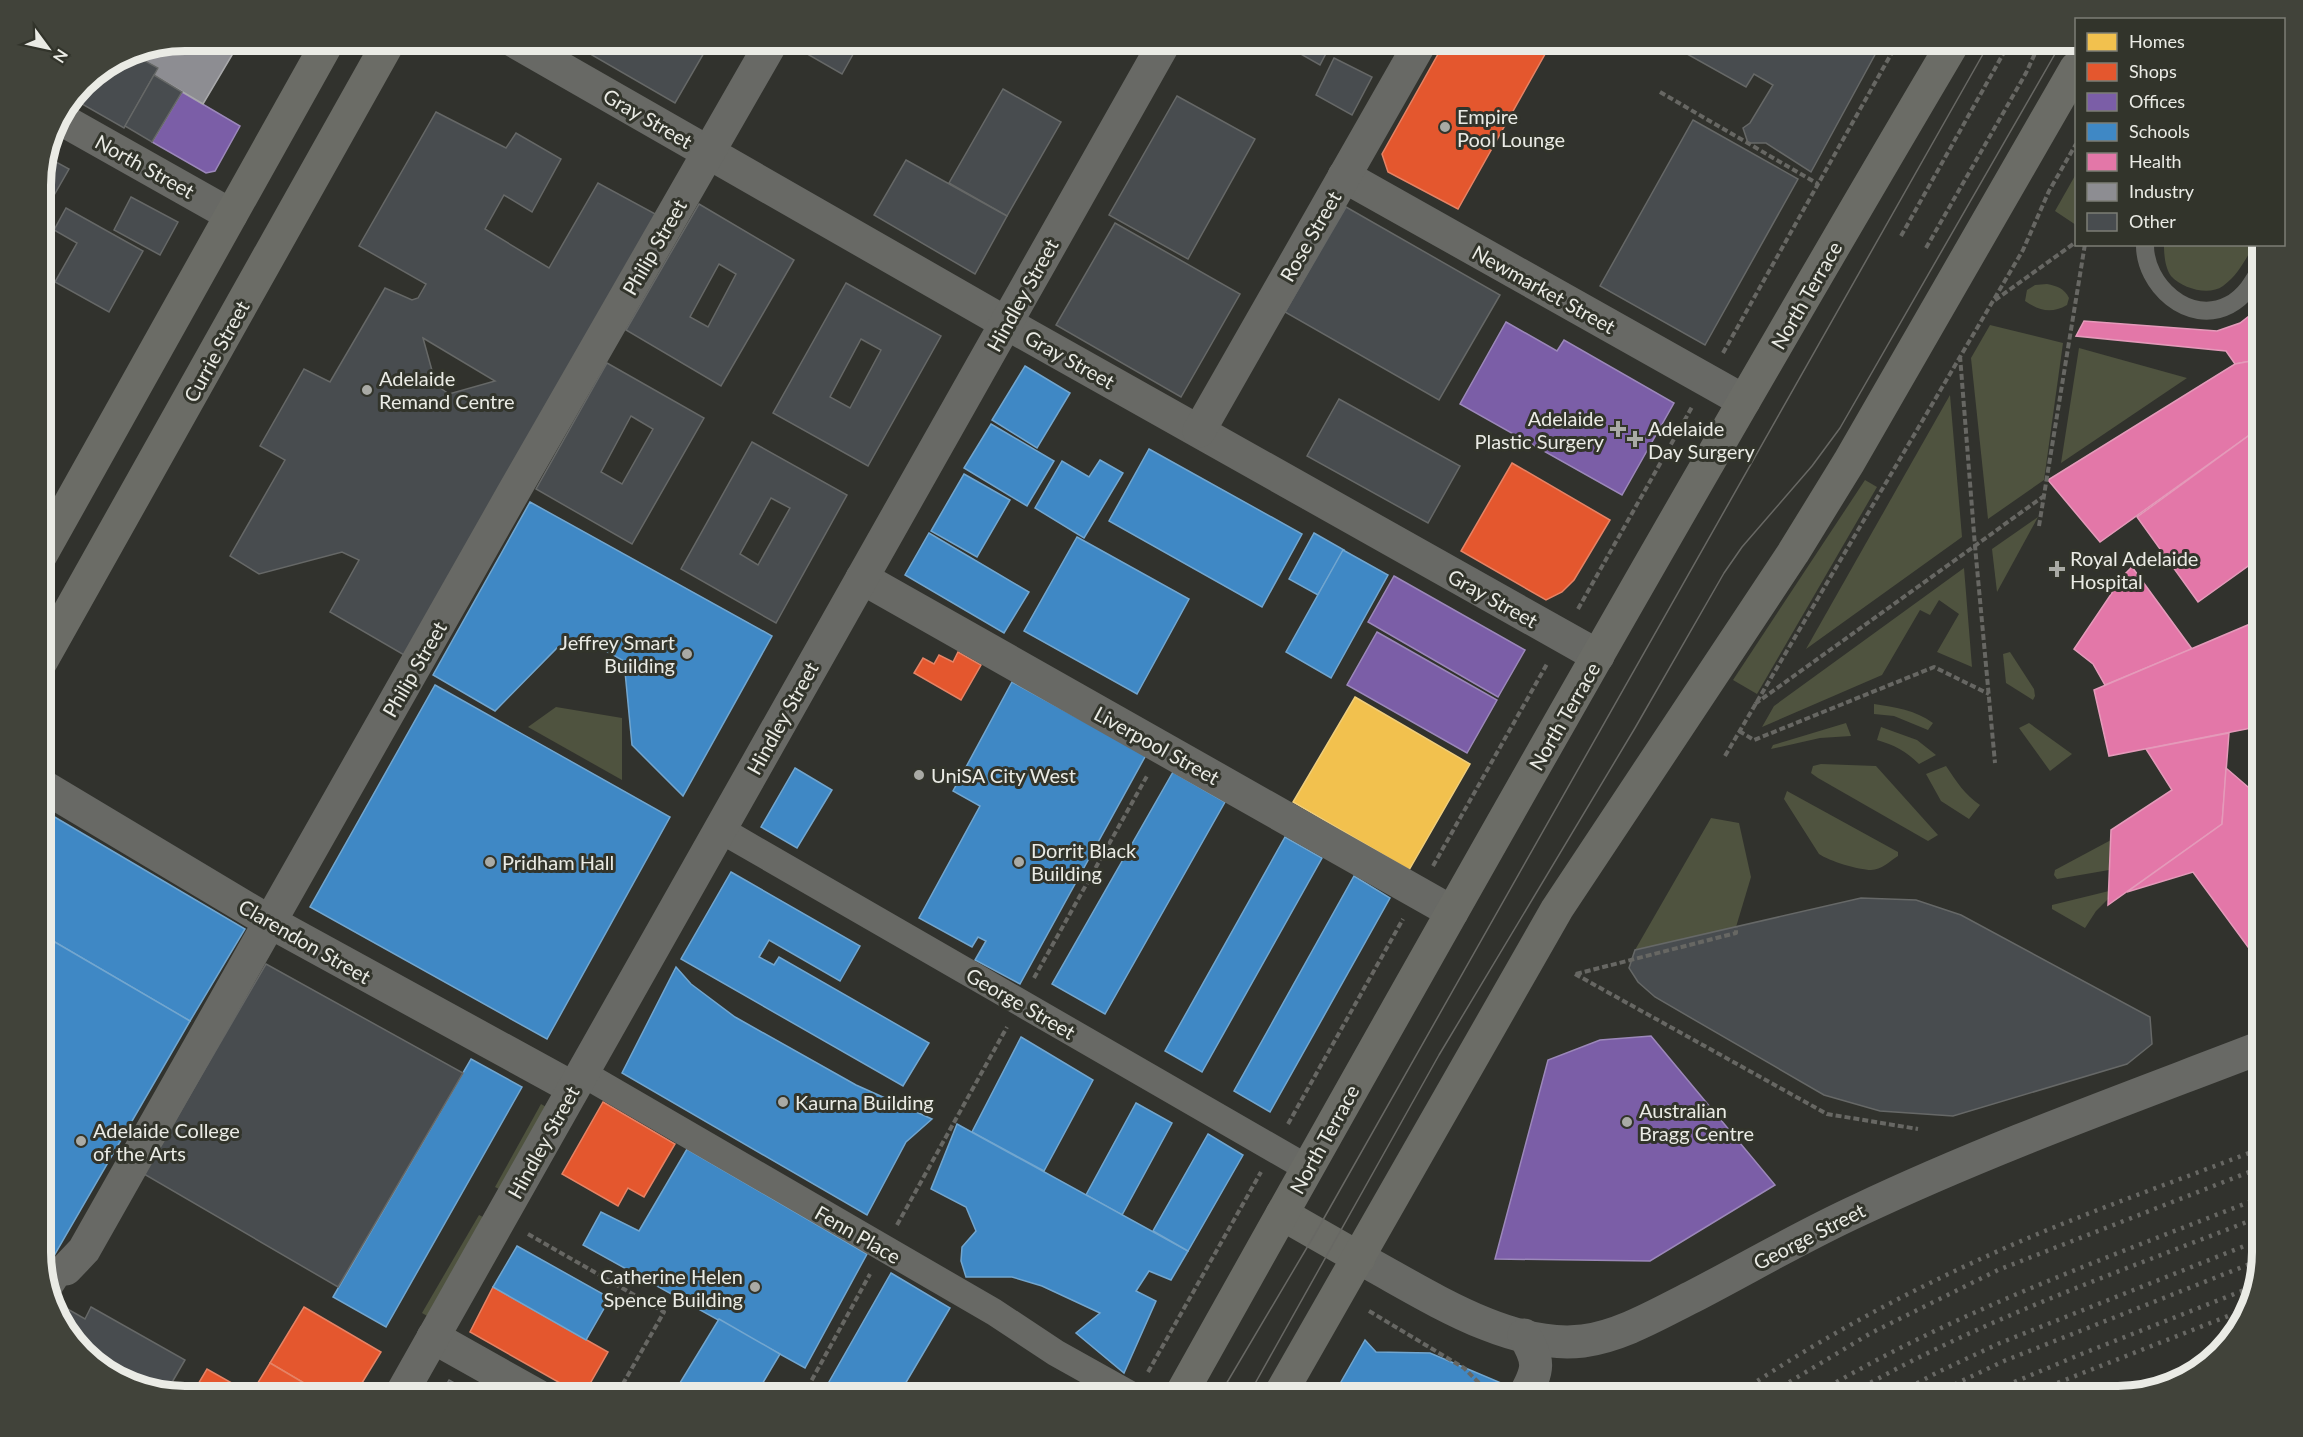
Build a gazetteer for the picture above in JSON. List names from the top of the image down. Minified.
{"streets":{"main road":["North Terrace","Currie Street"],"street":["Gray Street","North Street","Rose Street","Philip Street","Newmarket Street","Hindley Street","Liverpool Street","Clarendon Street","George Street","Fenn Place"]},"crossings":[["Gray Street","Rose Street"],["Gray Street","Philip Street"],["Gray Street","Hindley Street"],["Gray Street","North Terrace"],["Rose Street","Newmarket Street"],["Philip Street","Clarendon Street"],["Newmarket Street","North Terrace"],["Hindley Street","Liverpool Street"],["Hindley Street","Clarendon Street"],["Hindley Street","Fenn Place"],["North Terrace","Liverpool Street"],["North Terrace","George Street"],["Clarendon Street","Fenn Place"]],"places":{"other":["Empire Pool Lounge","Adelaide Remand Centre","Jeffrey Smart Building","UniSA City West","Pridham Hall","Dorrit Black Building","Kaurna Building","Australian Bragg Centre","Adelaide College of the Arts","Catherine Helen Spence Building"],"health":["Adelaide Plastic Surgery","Adelaide Day Surgery","Royal Adelaide Hospital"]},"legend":["Homes","Shops","Offices","Schools","Health","Industry","Other"],"north":"bottom right"}
